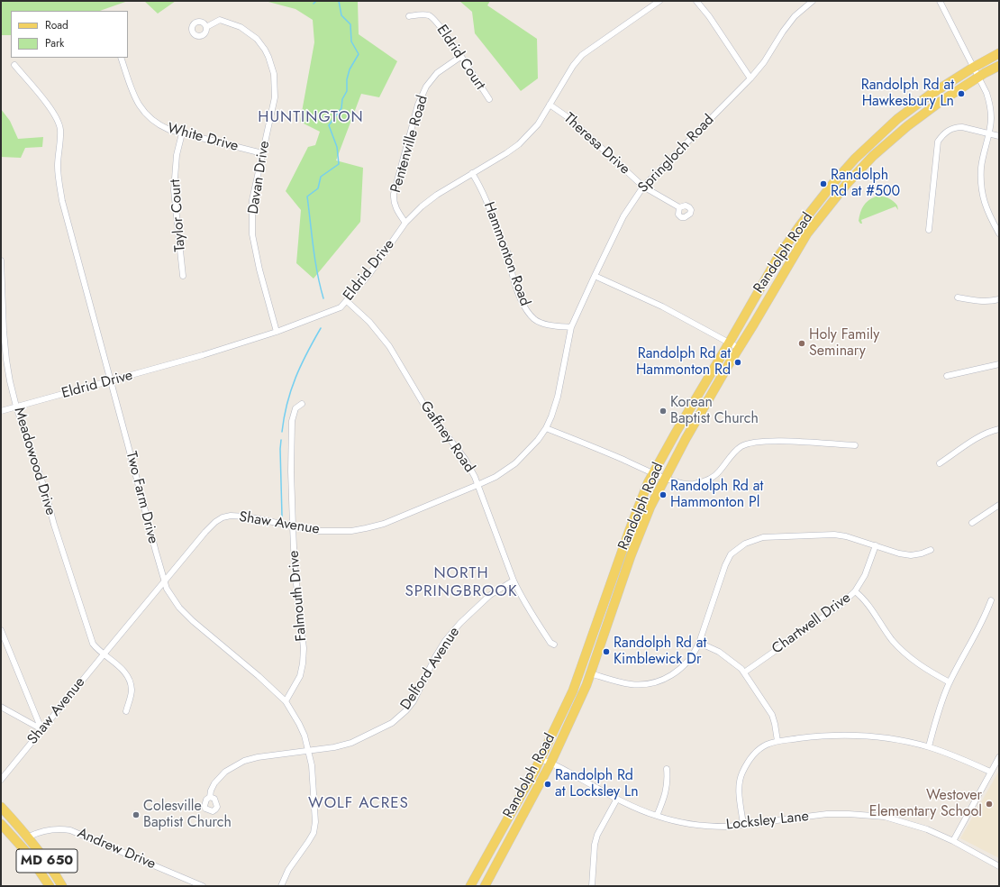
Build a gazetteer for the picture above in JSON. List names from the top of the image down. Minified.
{"streets":{"main road":["Randolph Road","MD 650"],"street":["Eldrid Court","White Drive","Pentenville Road","Theresa Drive","Springloch Road","Davan Drive","Taylor Court","Hammonton Road","Eldrid Drive","Gaffney Road","Meadowood Drive","Two Farm Drive","Shaw Avenue","Falmouth Drive","Chartwell Drive","Delford Avenue","Locksley Lane","Andrew Drive"]},"crossings":[["Eldrid Court","Pentenville Road"],["White Drive","Davan Drive"],["White Drive","Taylor Court"],["Pentenville Road","Eldrid Drive"],["Theresa Drive","Springloch Road"],["Theresa Drive","Eldrid Drive"],["Springloch Road","Hammonton Road"],["Springloch Road","Shaw Avenue"],["Davan Drive","Eldrid Drive"],["Randolph Road","Locksley Lane"],["Hammonton Road","Eldrid Drive"],["Hammonton Road","Shaw Avenue"],["Eldrid Drive","Gaffney Road"],["Eldrid Drive","Meadowood Drive"],["Eldrid Drive","Two Farm Drive"],["Gaffney Road","Shaw Avenue"],["Gaffney Road","Delford Avenue"],["Meadowood Drive","Shaw Avenue"],["Two Farm Drive","Shaw Avenue"],["Two Farm Drive","Falmouth Drive"],["Two Farm Drive","Delford Avenue"],["Shaw Avenue","Falmouth Drive"],["Andrew Drive","MD 650"]],"districts":["HUNTINGTON","NORTH SPRINGBROOK","WOLF ACRES"],"places":["Randolph Rd at Hawkesbury Ln","Randolph Rd at #500","Holy Family Seminary","Randolph Rd at Hammonton Rd","Korean Baptist Church","Randolph Rd at Hammonton Pl","Randolph Rd at Kimblewick Dr","Randolph Rd at Locksley Ln","Westover Elementary School","Colesville Baptist Church"],"legend":["Road","Park"]}
